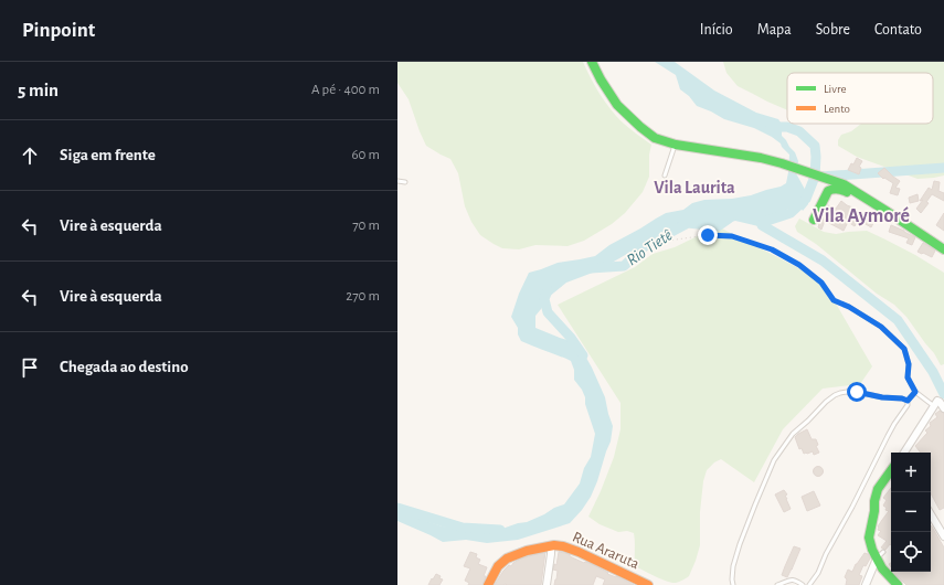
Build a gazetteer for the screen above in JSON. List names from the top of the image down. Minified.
{"streets":{"street":["Rua Araruta"]},"districts":["Vila Laurita","Vila Aymoré"],"water":["Rio Tietê"],"legend":["Livre","Lento"],"page":{"header":"Pinpoint","nav":["Início","Mapa","Sobre","Contato"],"heading":["5 min","A pé · 400 m"],"list":[["Siga em frente","60 m"],["Vire à esquerda","70 m"],["Vire à esquerda","270 m"],"Chegada ao destino"],"map_buttons":["+","−"]}}
